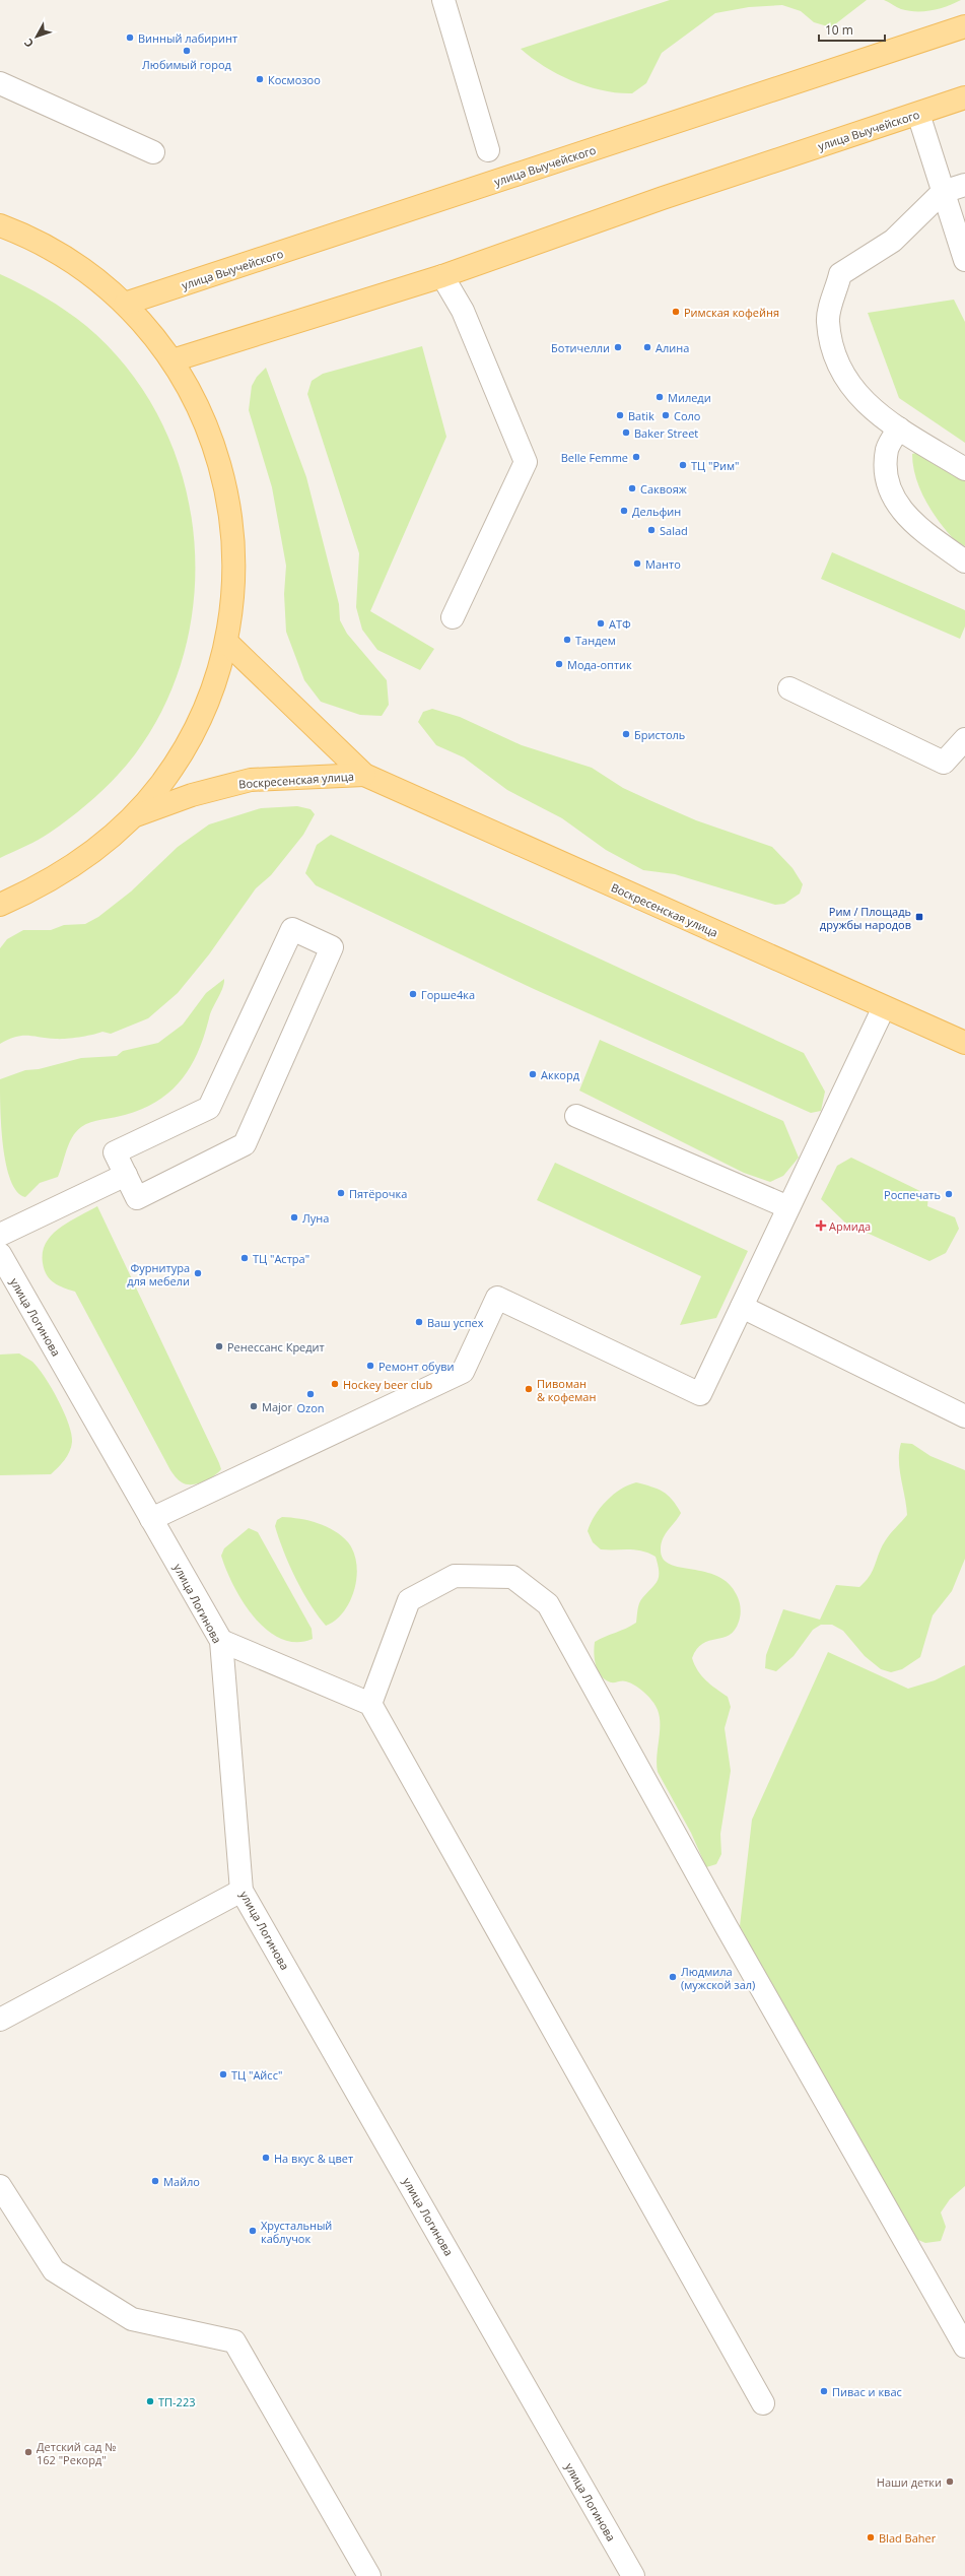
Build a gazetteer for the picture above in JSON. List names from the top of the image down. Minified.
{"streets":{"main road":["улица Выучейского","Воскресенская улица"],"street":["улица Логинова"]},"places":{"other":["Винный лабиринт","Любимый город","Космозоо","Римская кофейня","Ботичелли","Алина","Миледи","Batik","Соло","Baker Street","Belle Femme","ТЦ \"Рим\"","Саквояж","Дельфин","Salad","Манто","АТФ","Тандем","Мода-оптик","Бристоль","Горше4ка","Аккорд","Пятёрочка","Роспечать","Луна","ТЦ \"Астра\"","Фурнитура для мебели","Ваш успех","Ренессанс Кредит","Ремонт обуви","Hockey beer club","Пивоман & кофеман","Ozon","Major","Людмила (мужской зал)","ТЦ \"Айсс\"","На вкус & цвет","Майло","Хрустальный каблучок","Пивас и квас","ТП-223","Детский сад № 162 \"Рекорд\"","Наши детки","Blad Baher"],"transit":["Рим / Площадь дружбы народов"],"health":["Армида"]},"scale_bar":"10 m","north":"bottom left"}
